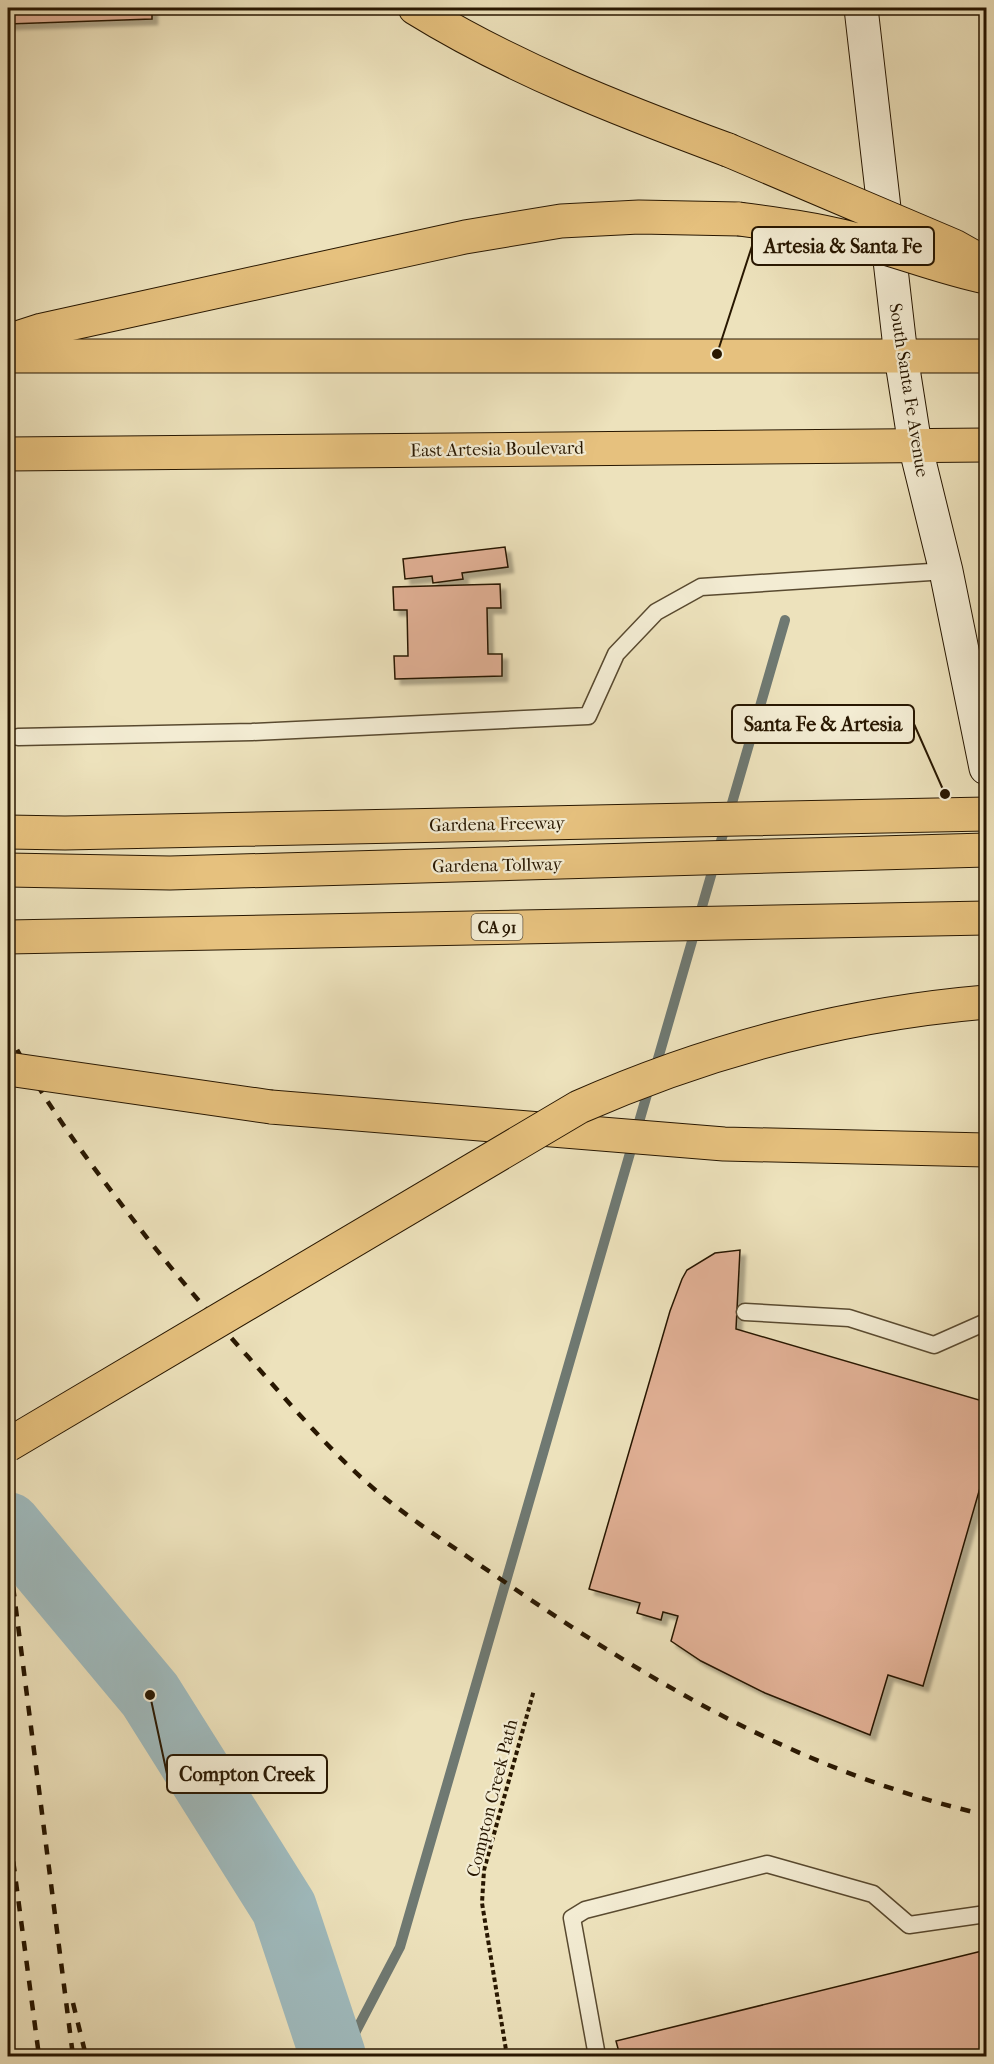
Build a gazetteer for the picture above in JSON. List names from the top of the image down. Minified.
{"streets":{"main road":["South Santa Fe Avenue","East Artesia Boulevard","Gardena Freeway","Gardena Tollway","CA 91"],"path":["Compton Creek Path"]},"crossings":[["South Santa Fe Avenue","East Artesia Boulevard"]],"places":["Artesia & Santa Fe","Santa Fe & Artesia","Compton Creek"]}
